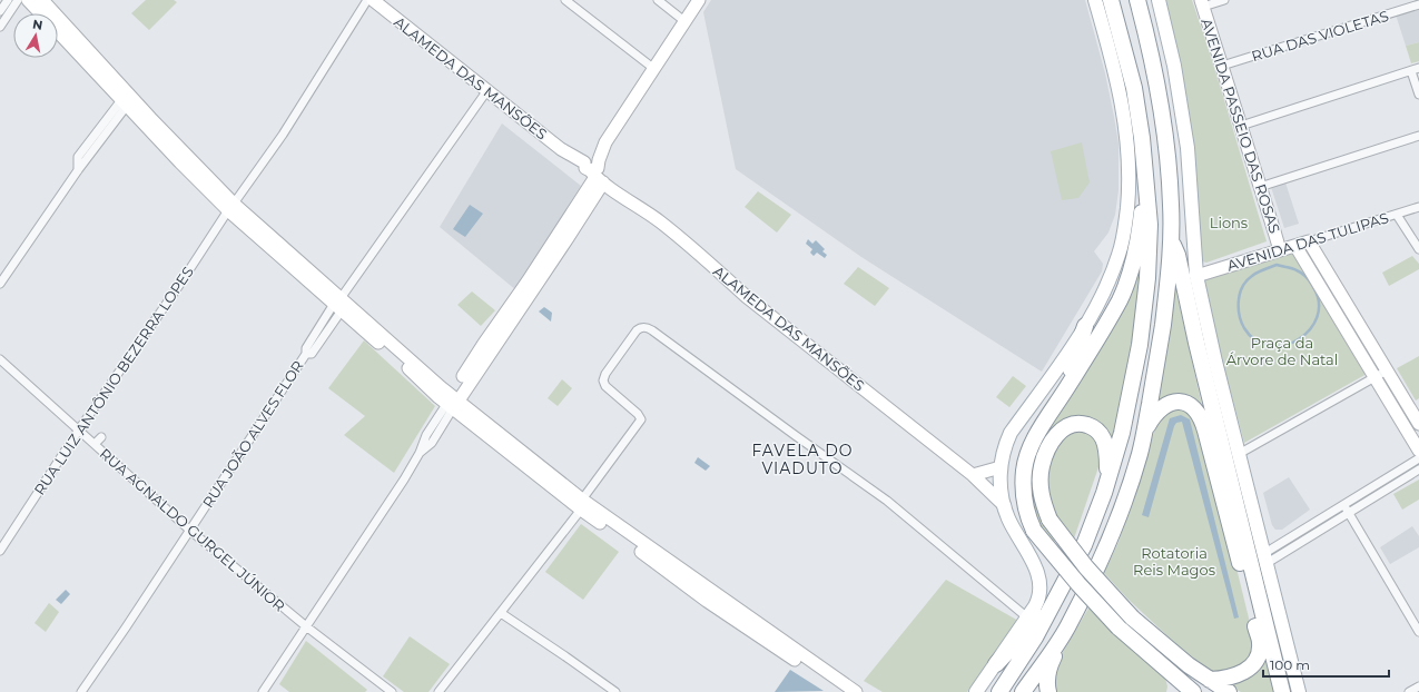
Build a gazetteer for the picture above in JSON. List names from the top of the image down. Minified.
{"streets":{"street":["RUA DAS VIOLETAS","ALAMEDA DAS MANSÕES","AVENIDA PASSEIO DAS ROSAS","AVENIDA DAS TULIPAS","RUA LUIZ ANTÔNIO BEZERRA LOPES","RUA JOÃO ALVES FLOR","RUA AGNALDO GURGEL JÚNIOR"]},"crossings":[["RUA DAS VIOLETAS","AVENIDA PASSEIO DAS ROSAS"],["ALAMEDA DAS MANSÕES","RUA JOÃO ALVES FLOR"],["AVENIDA PASSEIO DAS ROSAS","AVENIDA DAS TULIPAS"],["RUA LUIZ ANTÔNIO BEZERRA LOPES","RUA AGNALDO GURGEL JÚNIOR"],["RUA JOÃO ALVES FLOR","RUA AGNALDO GURGEL JÚNIOR"]],"districts":["FAVELA DO VIADUTO"],"parks":["Lions","Praça da Árvore de Natal","Rotatoria Reis Magos"],"scale_bar":"100 m","north":"top"}
